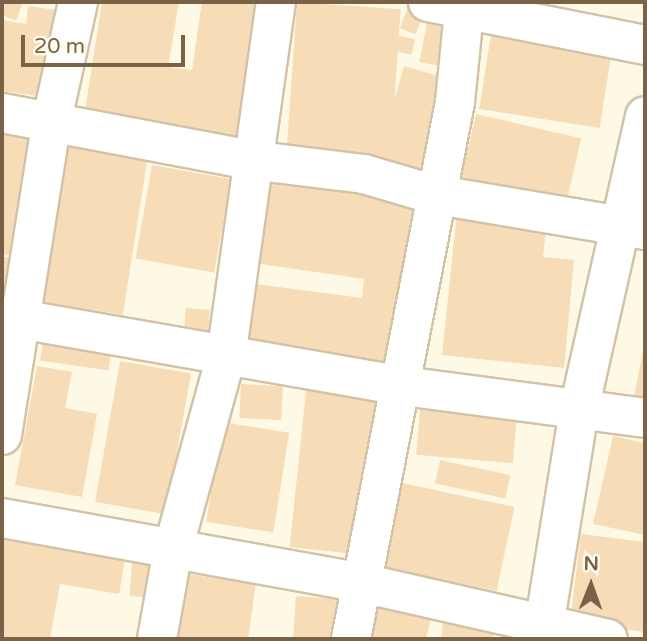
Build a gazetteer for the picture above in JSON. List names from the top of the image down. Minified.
{"scale_bar":"20 m","north":"top"}
